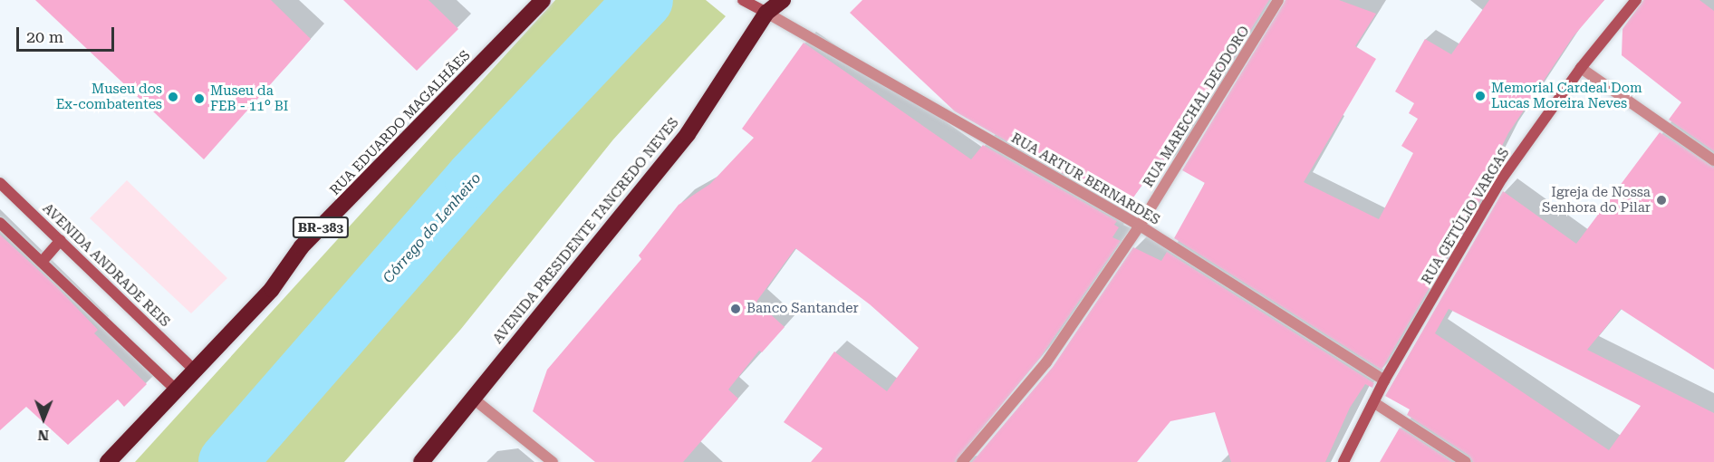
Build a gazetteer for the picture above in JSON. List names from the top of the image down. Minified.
{"streets":{"highway":["RUA EDUARDO MAGALHÃES","BR-383","AVENIDA PRESIDENTE TANCREDO NEVES"],"street":["RUA MARECHAL DEODORO","RUA ARTUR BERNARDES","RUA GETÚLIO VARGAS","AVENIDA ANDRADE REIS"]},"crossings":[["RUA MARECHAL DEODORO","RUA ARTUR BERNARDES"],["RUA EDUARDO MAGALHÃES","AVENIDA ANDRADE REIS"],["RUA ARTUR BERNARDES","RUA GETÚLIO VARGAS"],["RUA ARTUR BERNARDES","AVENIDA PRESIDENTE TANCREDO NEVES"]],"water":["Córrego do Lenheiro"],"places":["Memorial Cardeal Dom Lucas Moreira Neves","Museu dos Ex-combatentes","Museu da FEB - 11° BI","Igreja de Nossa Senhora do Pilar","Banco Santander"],"scale_bar":"20 m","north":"bottom"}
